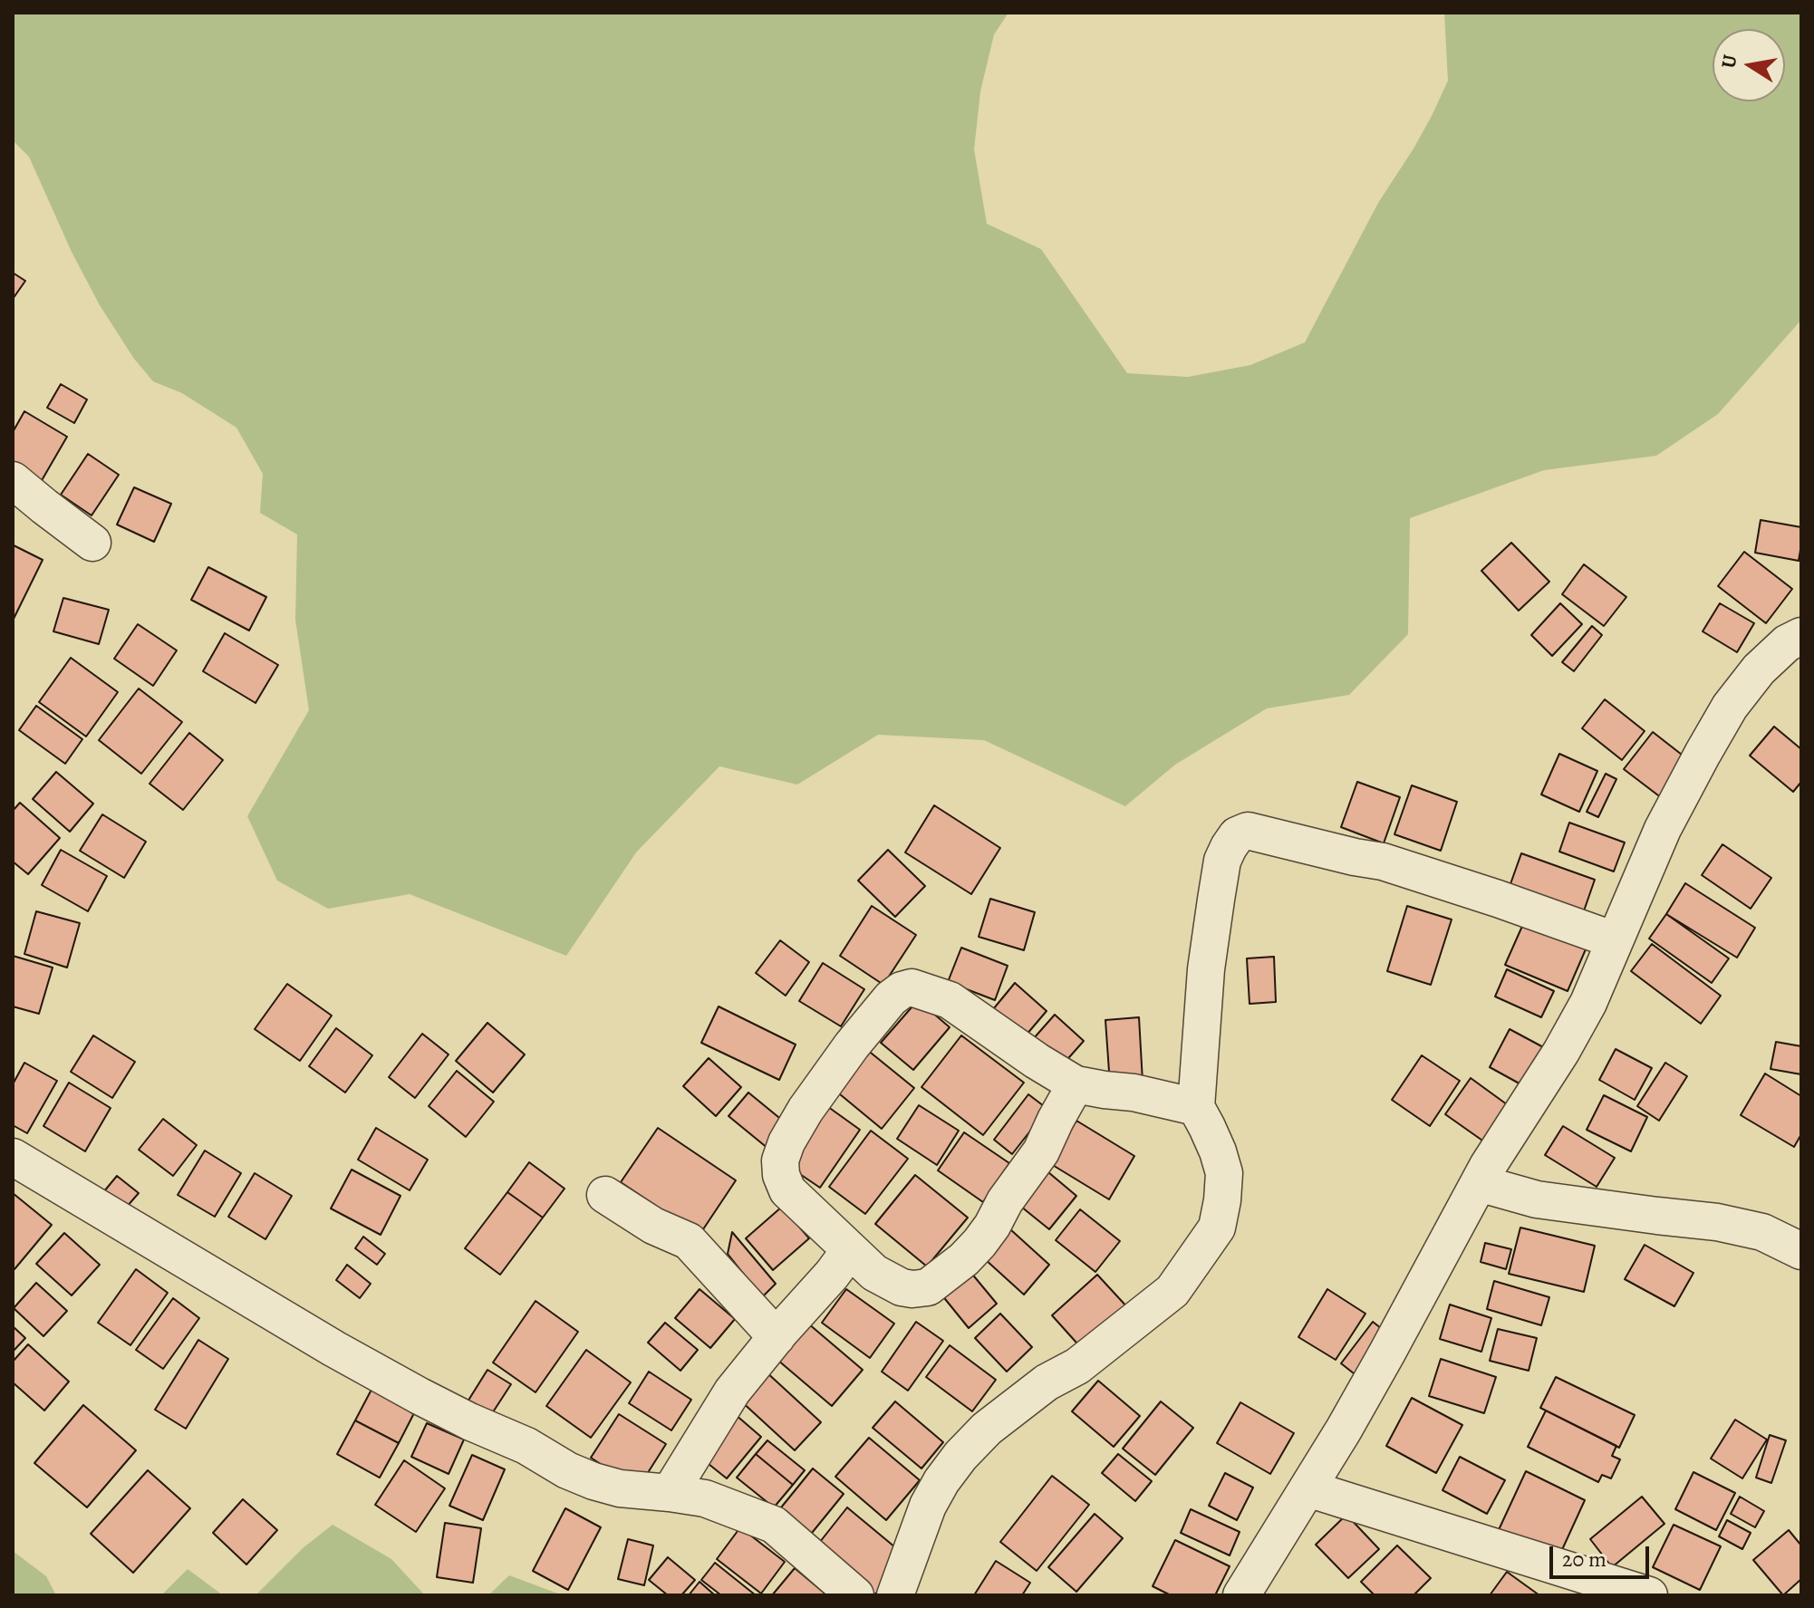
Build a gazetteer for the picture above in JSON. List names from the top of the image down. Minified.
{"scale_bar":"20 m","north":"left"}
